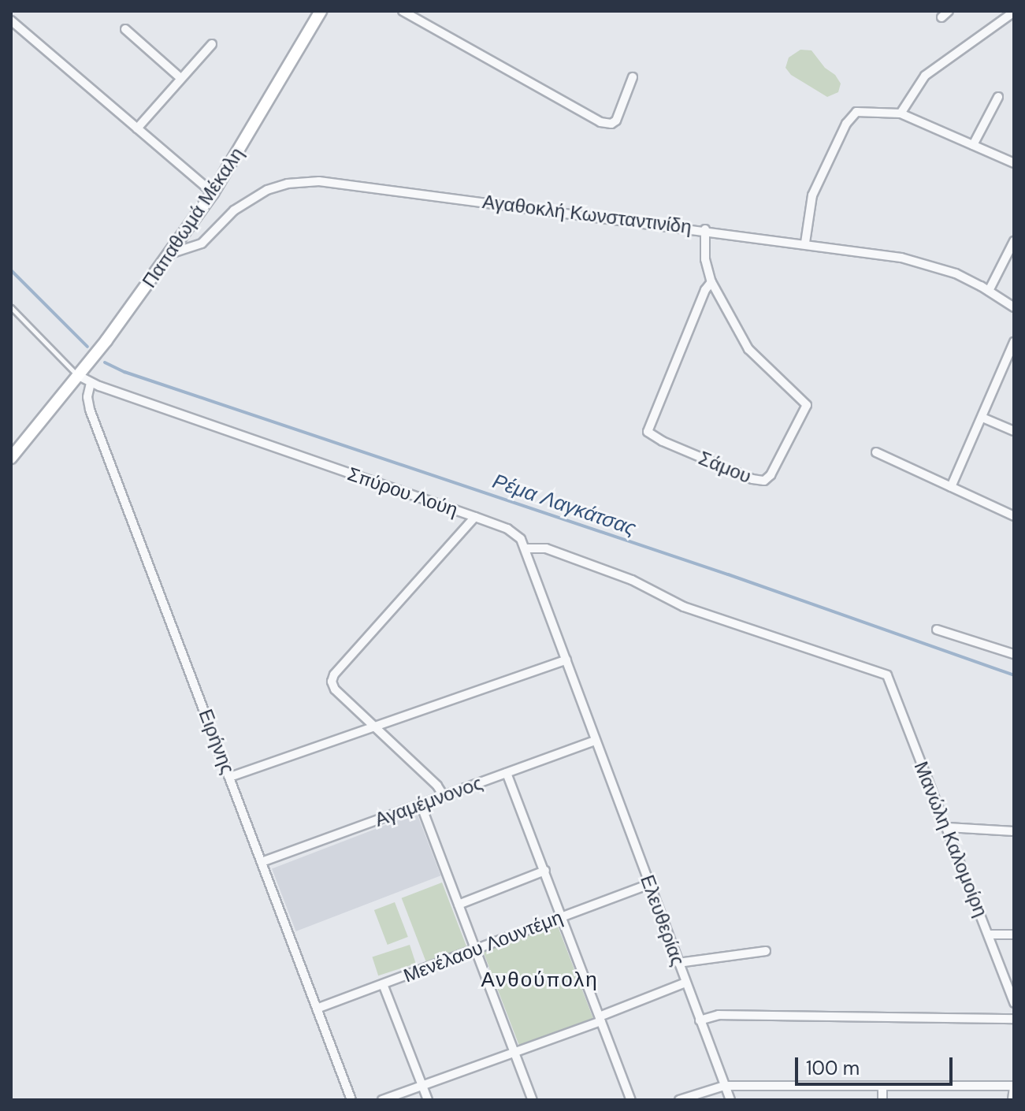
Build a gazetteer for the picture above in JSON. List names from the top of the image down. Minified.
{"streets":{"street":["Αγαθοκλή Κωνσταντινίδη","Παπαθωμά Μέκαλη","Σάμου","Σπύρου Λούη","Ειρήνης","Αγαμέμνονoς","Μανώλη Καλομοίρη","Ελευθερίας","Μενέλαου Λουντέμη"]},"crossings":[["Αγαθοκλή Κωνσταντινίδη","Παπαθωμά Μέκαλη"],["Αγαθοκλή Κωνσταντινίδη","Σάμου"],["Παπαθωμά Μέκαλη","Σπύρου Λούη"],["Σπύρου Λούη","Ειρήνης"],["Σπύρου Λούη","Αγαμέμνονoς"],["Σπύρου Λούη","Μανώλη Καλομοίρη"],["Σπύρου Λούη","Ελευθερίας"],["Ειρήνης","Αγαμέμνονoς"],["Ειρήνης","Μενέλαου Λουντέμη"],["Αγαμέμνονoς","Ελευθερίας"],["Ελευθερίας","Μενέλαου Λουντέμη"]],"districts":["Ανθούπολη"],"water":["Ρέμα Λαγκάτσας"],"scale_bar":"100 m"}
